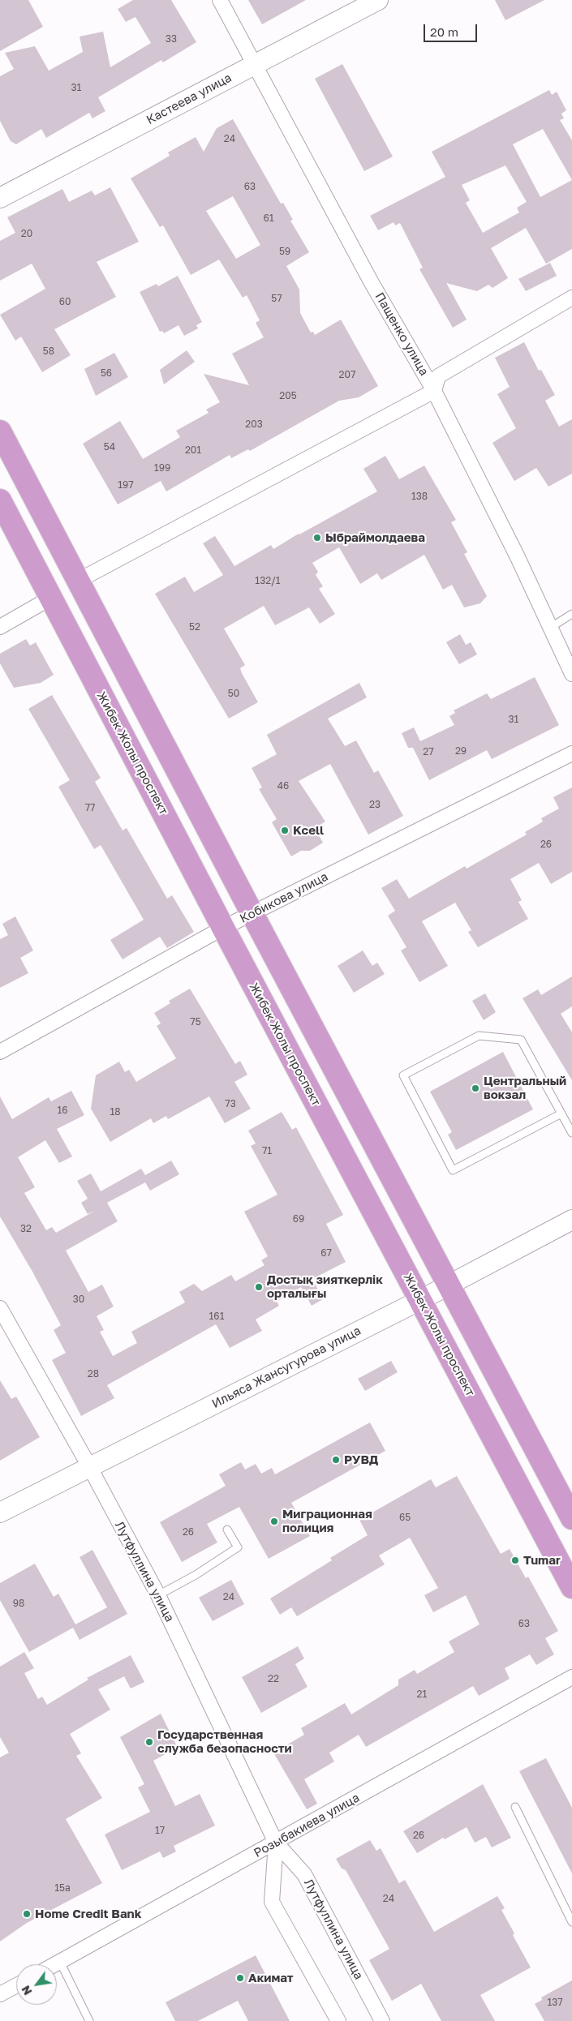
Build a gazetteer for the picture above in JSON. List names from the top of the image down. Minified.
{"streets":{"highway":["Жибек Жолы проспект"],"street":["Кастеева улица","Пащенко улица","Кобикова улица","Ильяса Жансугурова улица","Лутфуллина улица","Розыбакиева улица"]},"crossings":[["Кастеева улица","Пащенко улица"],["Жибек Жолы проспект","Кобикова улица"],["Жибек Жолы проспект","Ильяса Жансугурова улица"],["Ильяса Жансугурова улица","Лутфуллина улица"],["Лутфуллина улица","Розыбакиева улица"]],"places":["Ыбраймолдаева","Kcell","Центральный вокзал","Достық зияткерлік орталығы","РУВД","Миграционная полиция","Tumar","Государственная служба безопасности","Home Credit Bank","Акимат"],"house_numbers":["33","31","24","63","61","20","59","57","60","58","56","207","205","203","54","201","199","197","138","132/1","52","50","31","29","27","46","23","77","26","75","73","16","18","71","69","32","67","30","161","28","65","26","24","98","63","22","21","17","26","15а","24","137"],"scale_bar":"20 m","north":"bottom left"}
